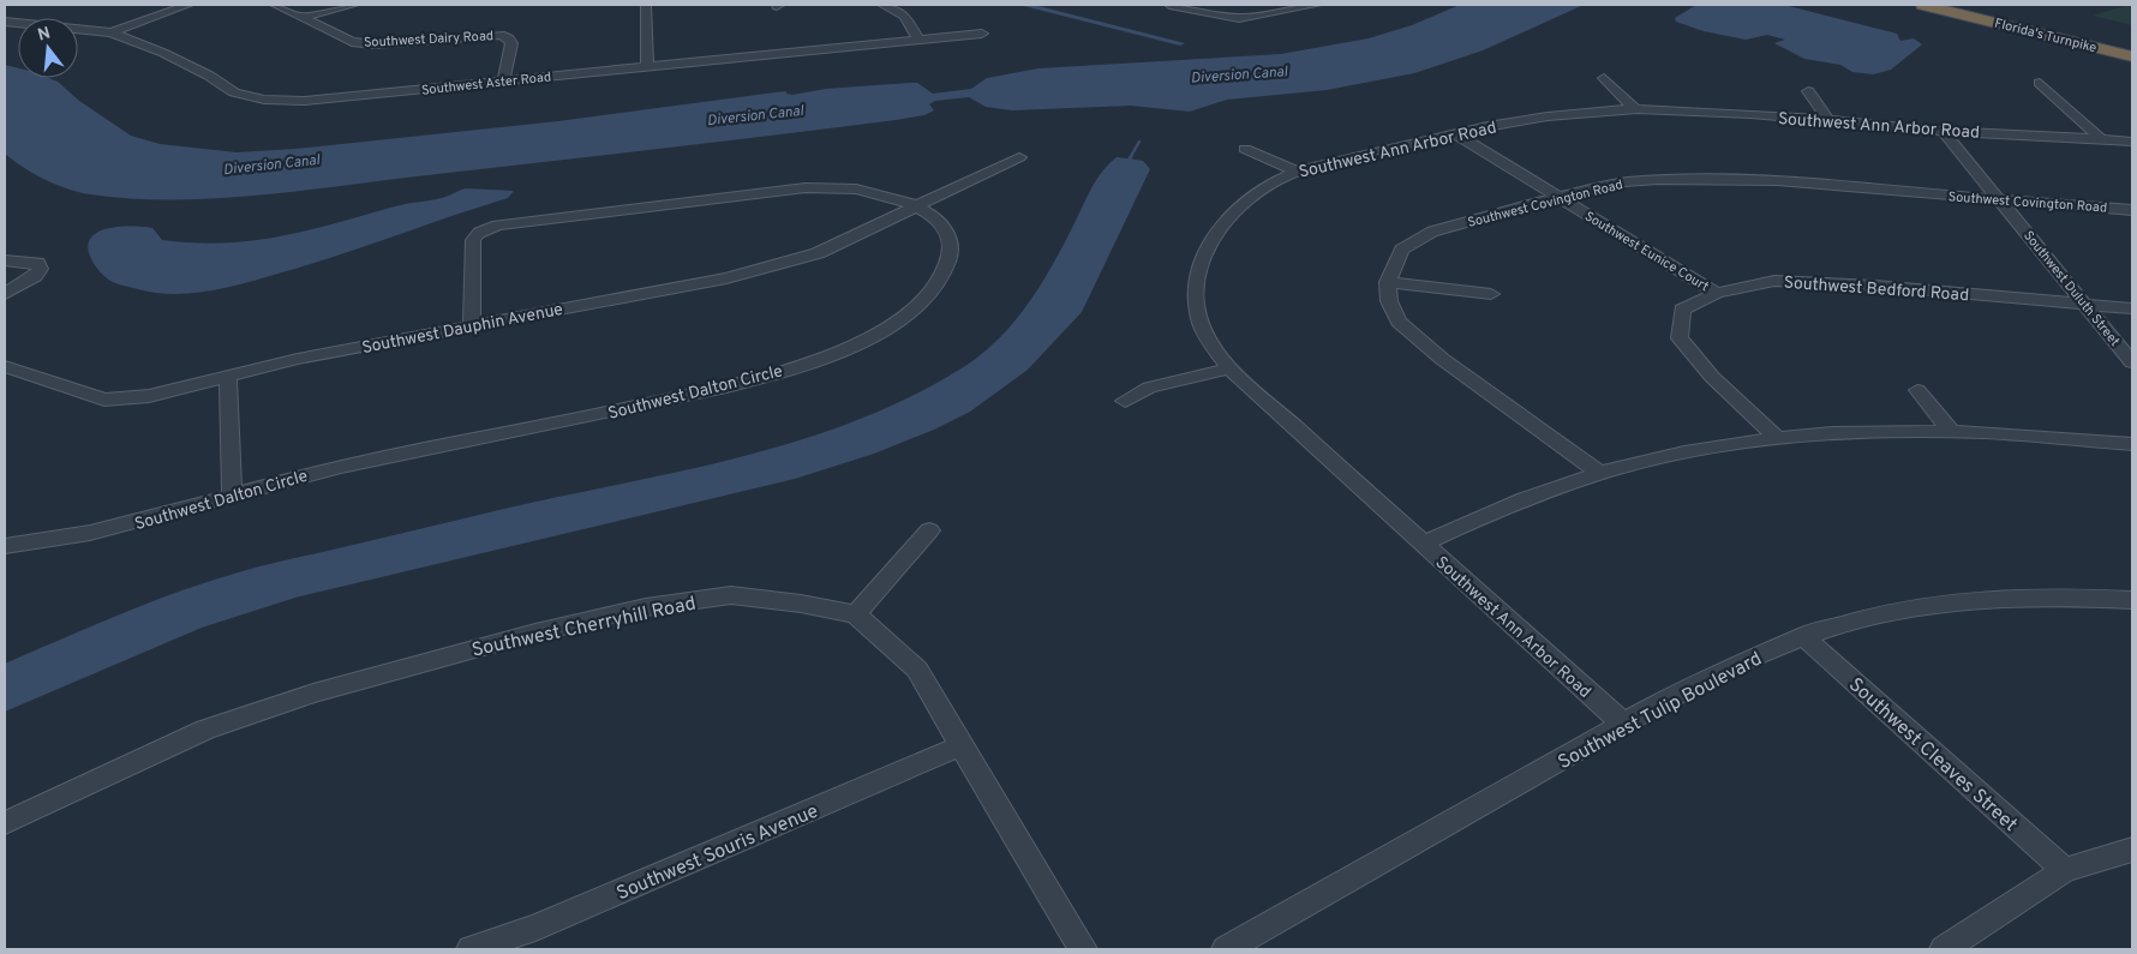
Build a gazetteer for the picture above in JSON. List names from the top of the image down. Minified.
{"streets":{"highway":["Florida's Turnpike"],"street":["Southwest Dairy Road","Southwest Aster Road","Southwest Ann Arbor Road","Southwest Covington Road","Southwest Eunice Court","Southwest Bedford Road","Southwest Duluth Street","Southwest Dauphin Avenue","Southwest Dalton Circle","Southwest Cherryhill Road","Southwest Tulip Boulevard","Southwest Cleaves Street","Southwest Souris Avenue"]},"crossings":[["Southwest Dairy Road","Southwest Aster Road"],["Southwest Ann Arbor Road","Southwest Eunice Court"],["Southwest Ann Arbor Road","Southwest Duluth Street"],["Southwest Ann Arbor Road","Southwest Tulip Boulevard"],["Southwest Covington Road","Southwest Eunice Court"],["Southwest Covington Road","Southwest Duluth Street"],["Southwest Eunice Court","Southwest Bedford Road"],["Southwest Bedford Road","Southwest Duluth Street"],["Southwest Dauphin Avenue","Southwest Dalton Circle"],["Southwest Tulip Boulevard","Southwest Cleaves Street"]],"water":["Diversion Canal"],"north":"top"}
